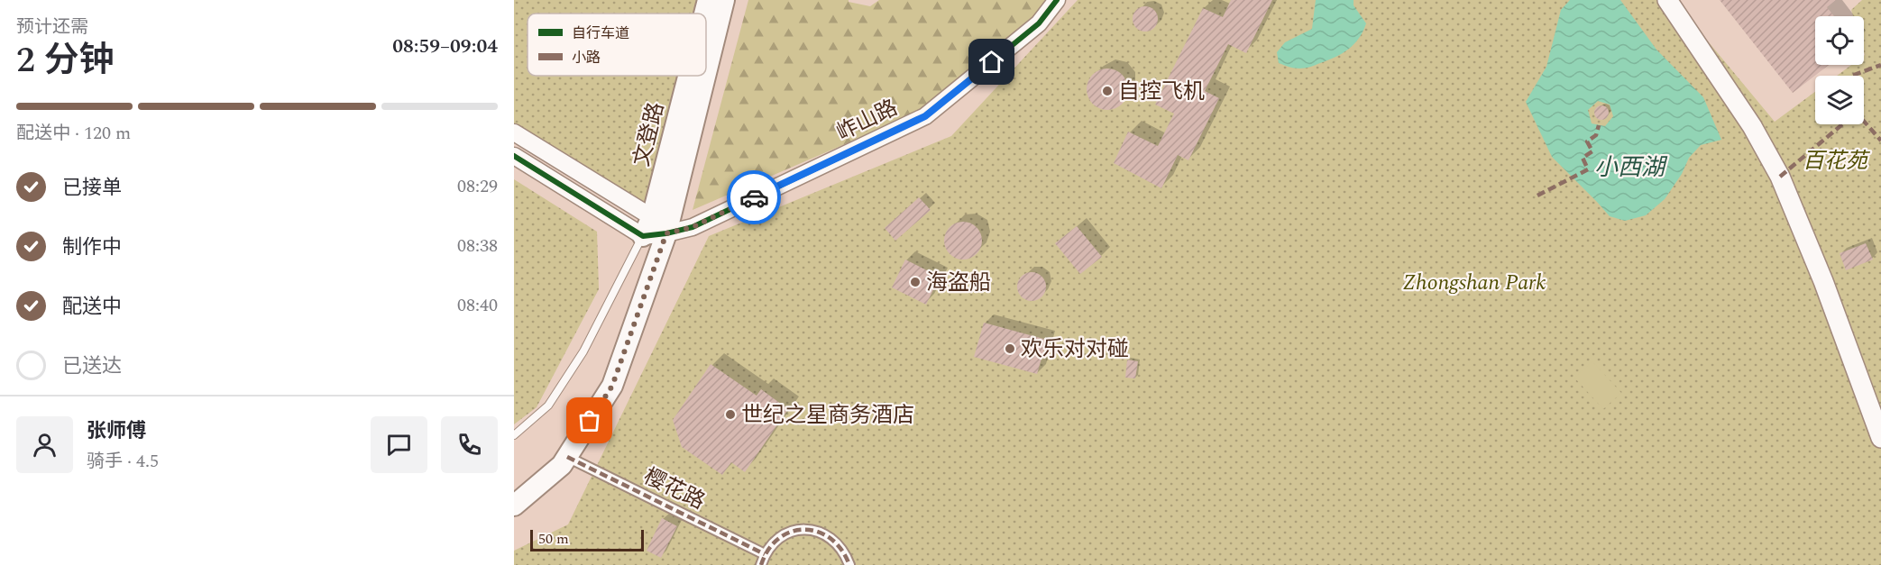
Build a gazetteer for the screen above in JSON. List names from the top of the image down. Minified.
{"streets":{"main road":["文登路"],"street":["岞山路","樱花路"]},"crossings":[["岞山路","文登路"]],"water":["小西湖"],"parks":["百花苑","Zhongshan Park"],"places":["自控飞机","海盗船","欢乐对对碰","世纪之星商务酒店"],"legend":["自行车道","小路"],"scale_bar":"50 m","page":{"heading":["2 分钟","预计还需","08:59–09:04"],"panel":["张师傅","骑手 · 4.5"],"bar":"配送中 · 120 m","list":[["已接单","08:29"],["制作中","08:38"],["配送中","08:40"],"已送达"],"scale":"50 m"}}
